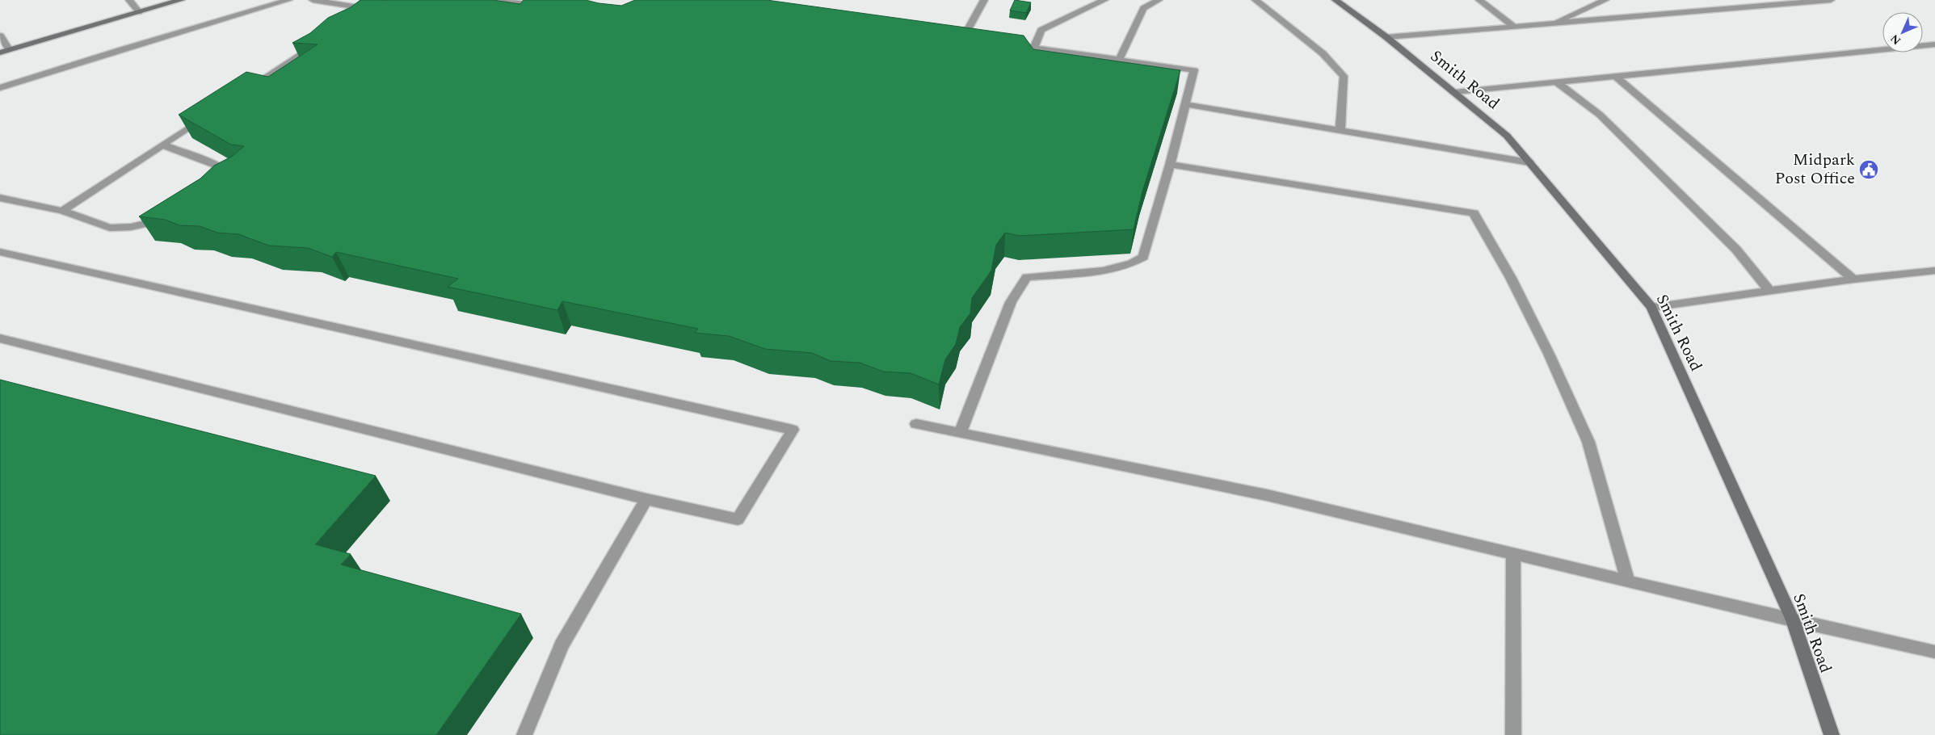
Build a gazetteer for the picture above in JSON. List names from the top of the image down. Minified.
{"streets":{"main road":["Smith Road"]},"places":{"public building":["Midpark Post Office"]},"north":"bottom left"}
